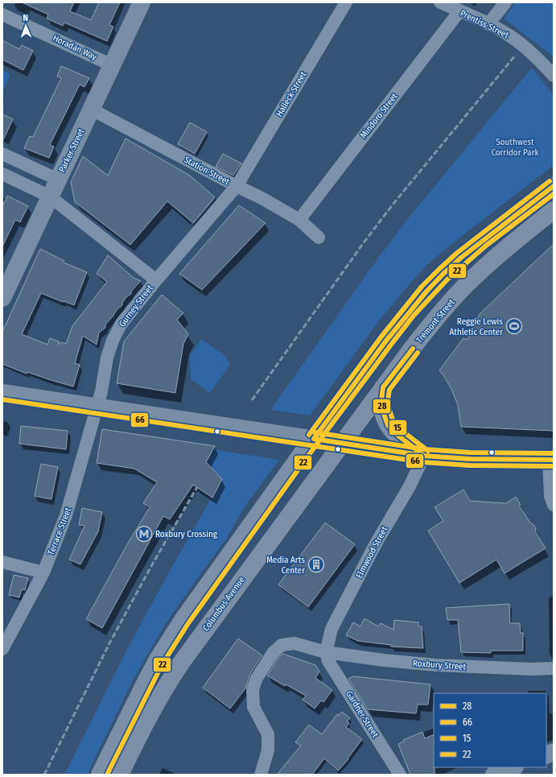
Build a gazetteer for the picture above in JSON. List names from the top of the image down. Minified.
{"streets":{"main road":["Parker Street","Tremont Street","Columbus Avenue"],"street":["Prentiss Street","Horadan Way","Halleck Street","Mindoro Street","Station Street","Gurney Street","Terrace Street","Elmwood Street","Roxbury Street","Gardner Street"]},"crossings":[["Prentiss Street","Mindoro Street"],["Horadan Way","Parker Street"],["Halleck Street","Station Street"],["Halleck Street","Gurney Street"],["Mindoro Street","Station Street"],["Parker Street","Station Street"],["Parker Street","Gurney Street"],["Station Street","Gurney Street"],["Gurney Street","Terrace Street"],["Tremont Street","Columbus Avenue"],["Elmwood Street","Roxbury Street"],["Elmwood Street","Gardner Street"],["Roxbury Street","Gardner Street"]],"parks":["Southwest Corridor Park"],"places":{"sports":["Reggie Lewis Athletic Center"],"metro station":["Roxbury Crossing"],"building":["Media Arts Center"]},"lines":["transit line 15","transit line 28","transit line 22","transit line 66"],"legend":["28","66","15","22"],"north":"top"}
